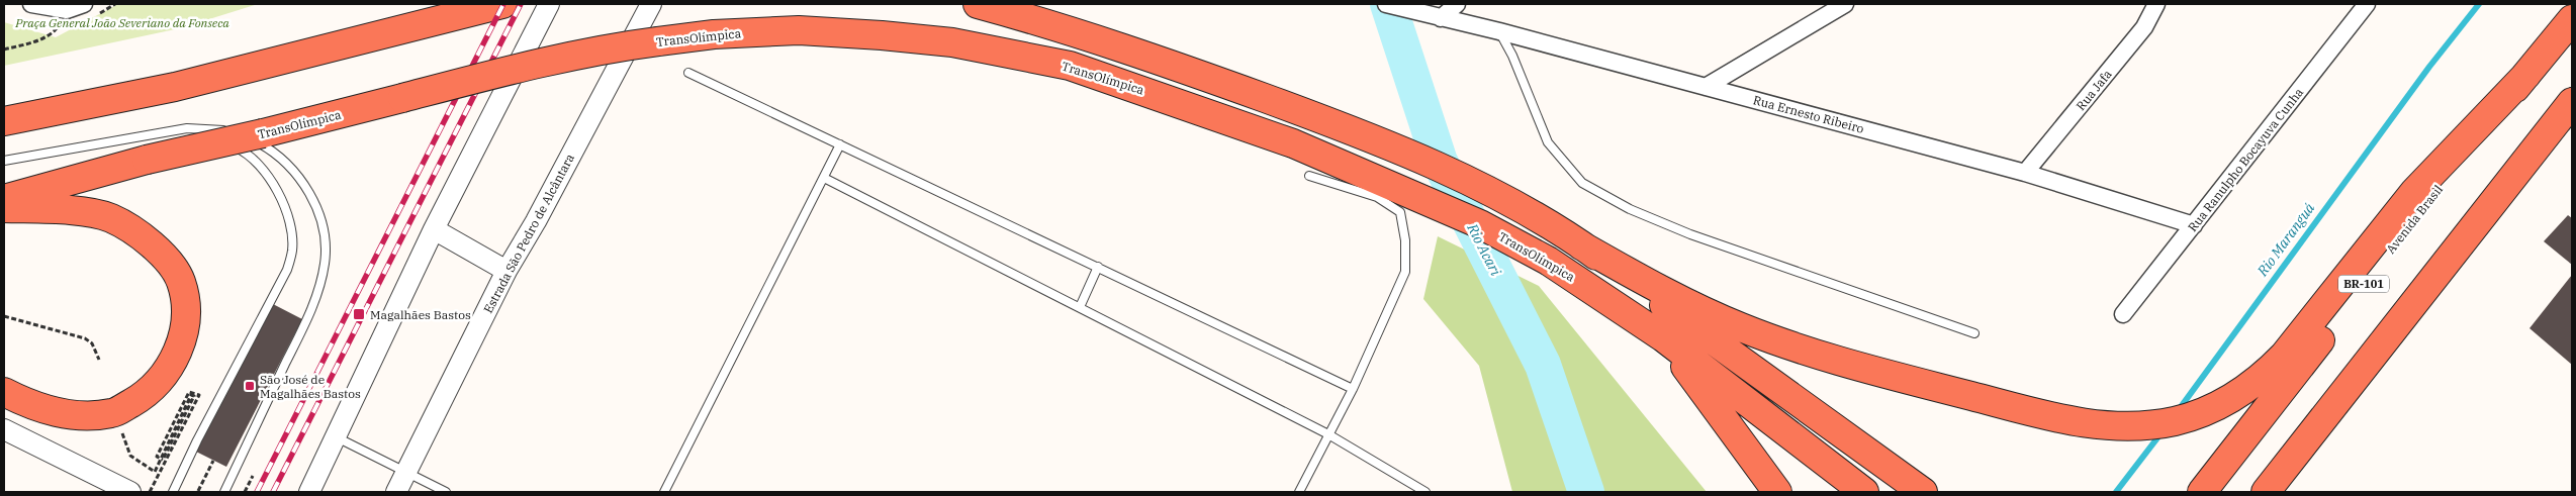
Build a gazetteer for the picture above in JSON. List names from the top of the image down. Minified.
{"streets":{"highway":["TransOlímpica","Avenida Brasil","BR-101"],"street":["Rua Jafa","Rua Ernesto Ribeiro","Rua Ranulpho Bocayuva Cunha","Estrada São Pedro de Alcântara"]},"crossings":[["Rua Jafa","Rua Ernesto Ribeiro"],["Rua Ernesto Ribeiro","Rua Ranulpho Bocayuva Cunha"]],"water":["Rio Maranguá","Rio Acari"],"parks":["Praça General João Severiano da Fonseca"],"places":{"transit":["Magalhães Bastos","São José de Magalhães Bastos"]}}
